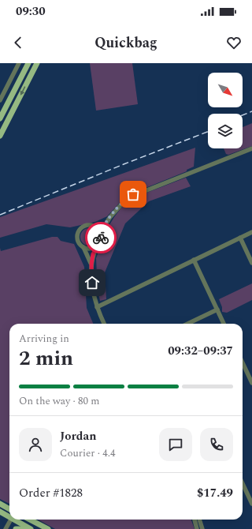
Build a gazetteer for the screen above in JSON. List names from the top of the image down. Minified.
{"north":"bottom right","page":{"status":"09:30","header":"Quickbag","heading":["2 min","Arriving in","09:32–09:37"],"panel":["Jordan","Courier · 4.4","Order #1828","$17.49"],"bar":"On the way · 80 m"}}
